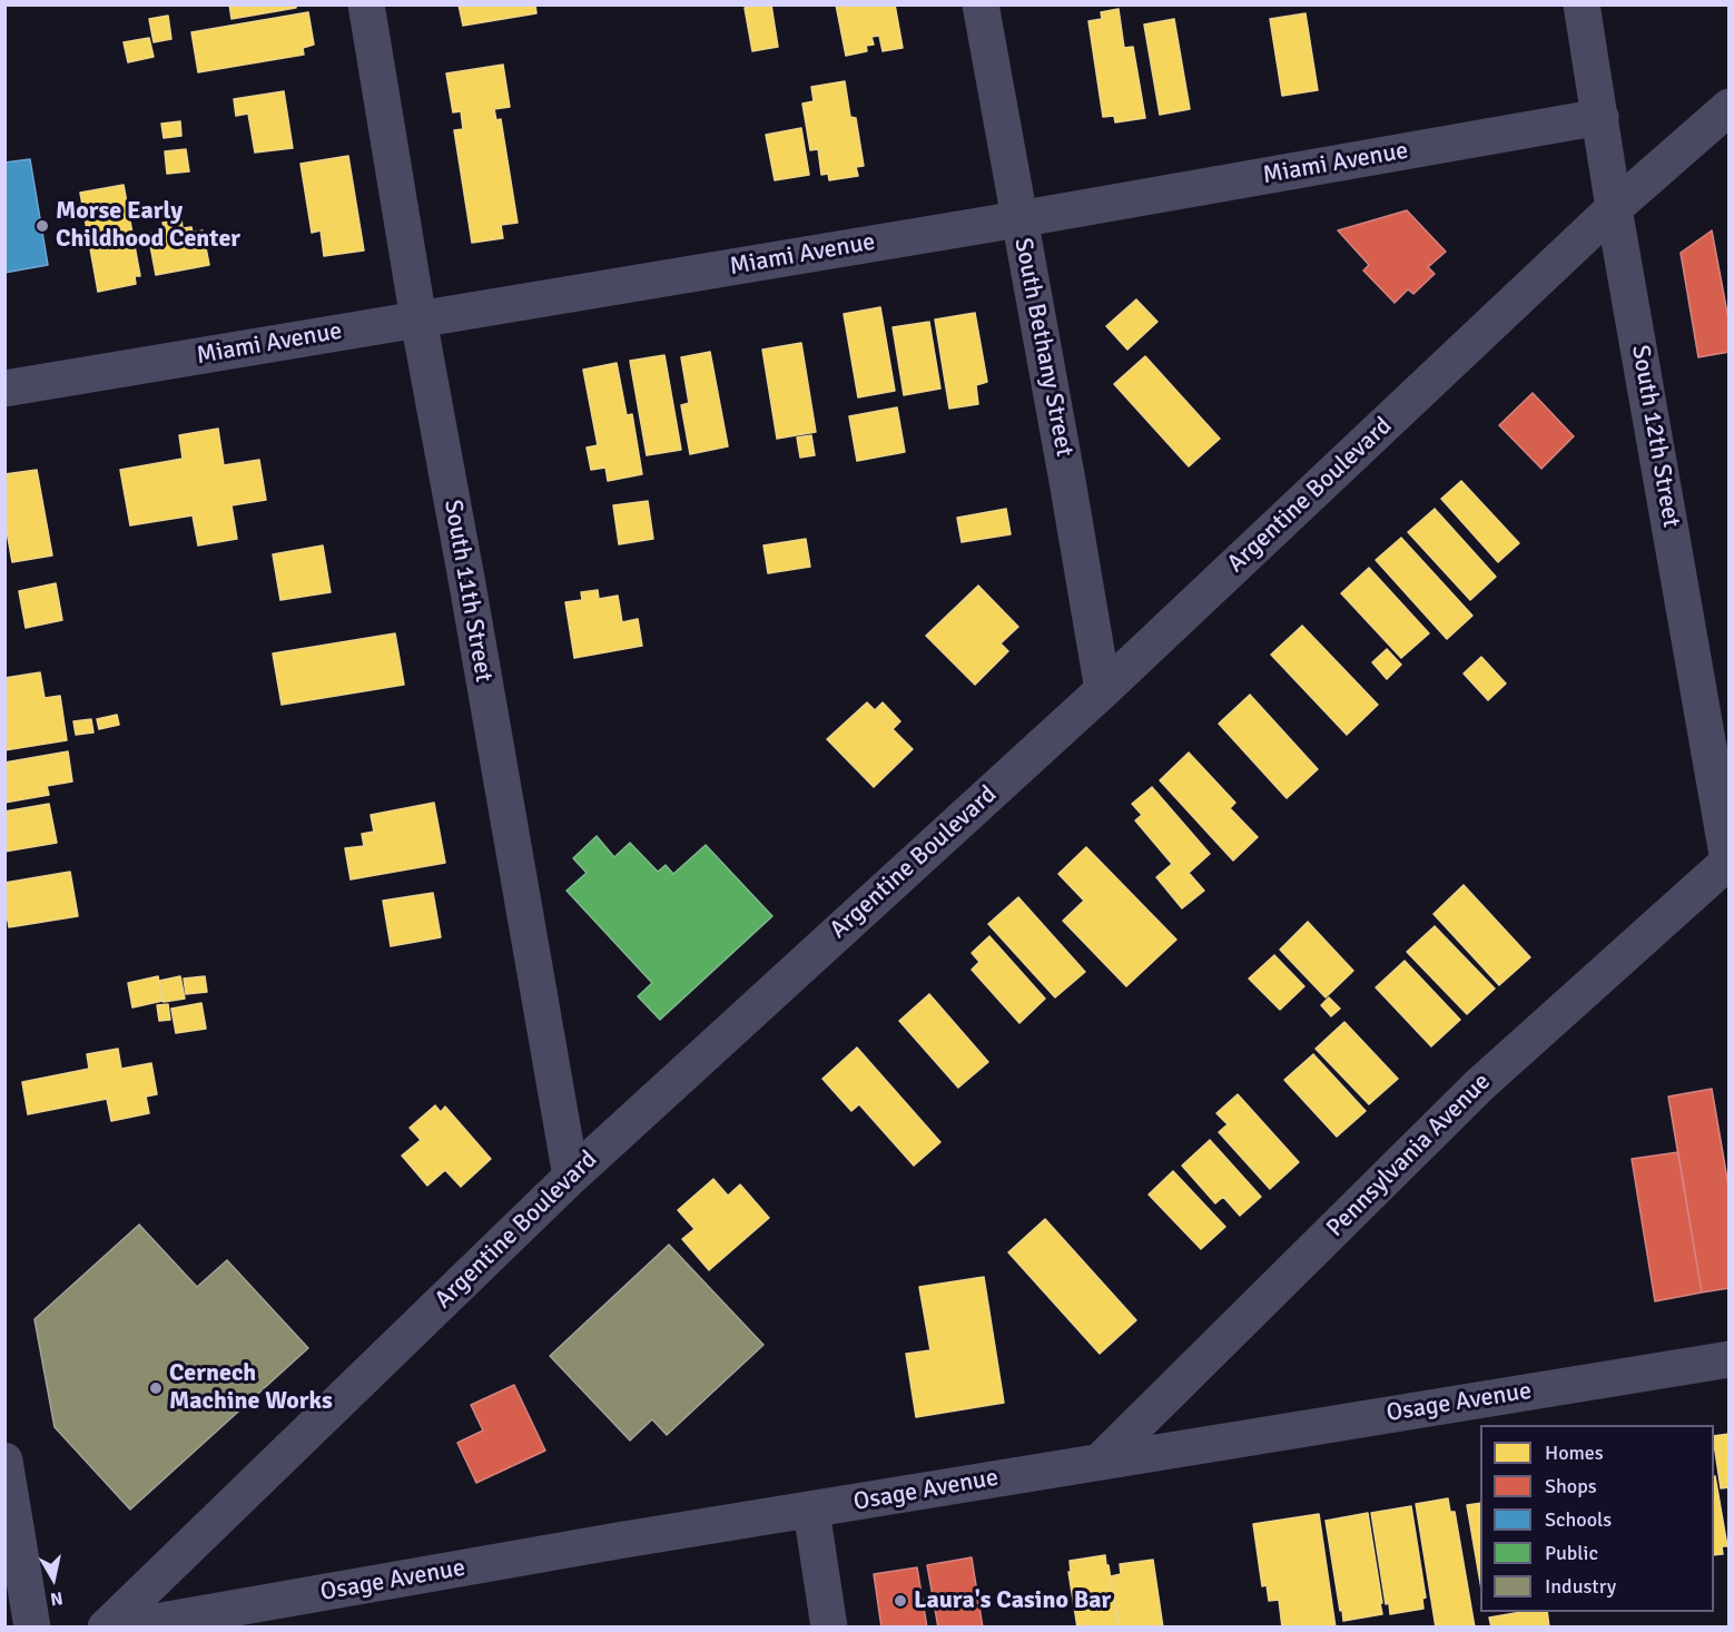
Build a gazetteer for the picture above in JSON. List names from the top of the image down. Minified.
{"streets":{"street":["Miami Avenue","South Bethany Street","South 12th Street","Argentine Boulevard","South 11th Street","Pennsylvania Avenue","Osage Avenue"]},"crossings":[["Miami Avenue","South Bethany Street"],["Miami Avenue","South 12th Street"],["Miami Avenue","South 11th Street"],["South Bethany Street","Argentine Boulevard"],["South 12th Street","Argentine Boulevard"],["South 12th Street","Pennsylvania Avenue"],["Argentine Boulevard","South 11th Street"],["Pennsylvania Avenue","Osage Avenue"]],"places":["Morse Early Childhood Center","Cernech Machine Works","Laura's Casino Bar"],"legend":["Homes","Shops","Schools","Public","Industry"],"north":"bottom"}
